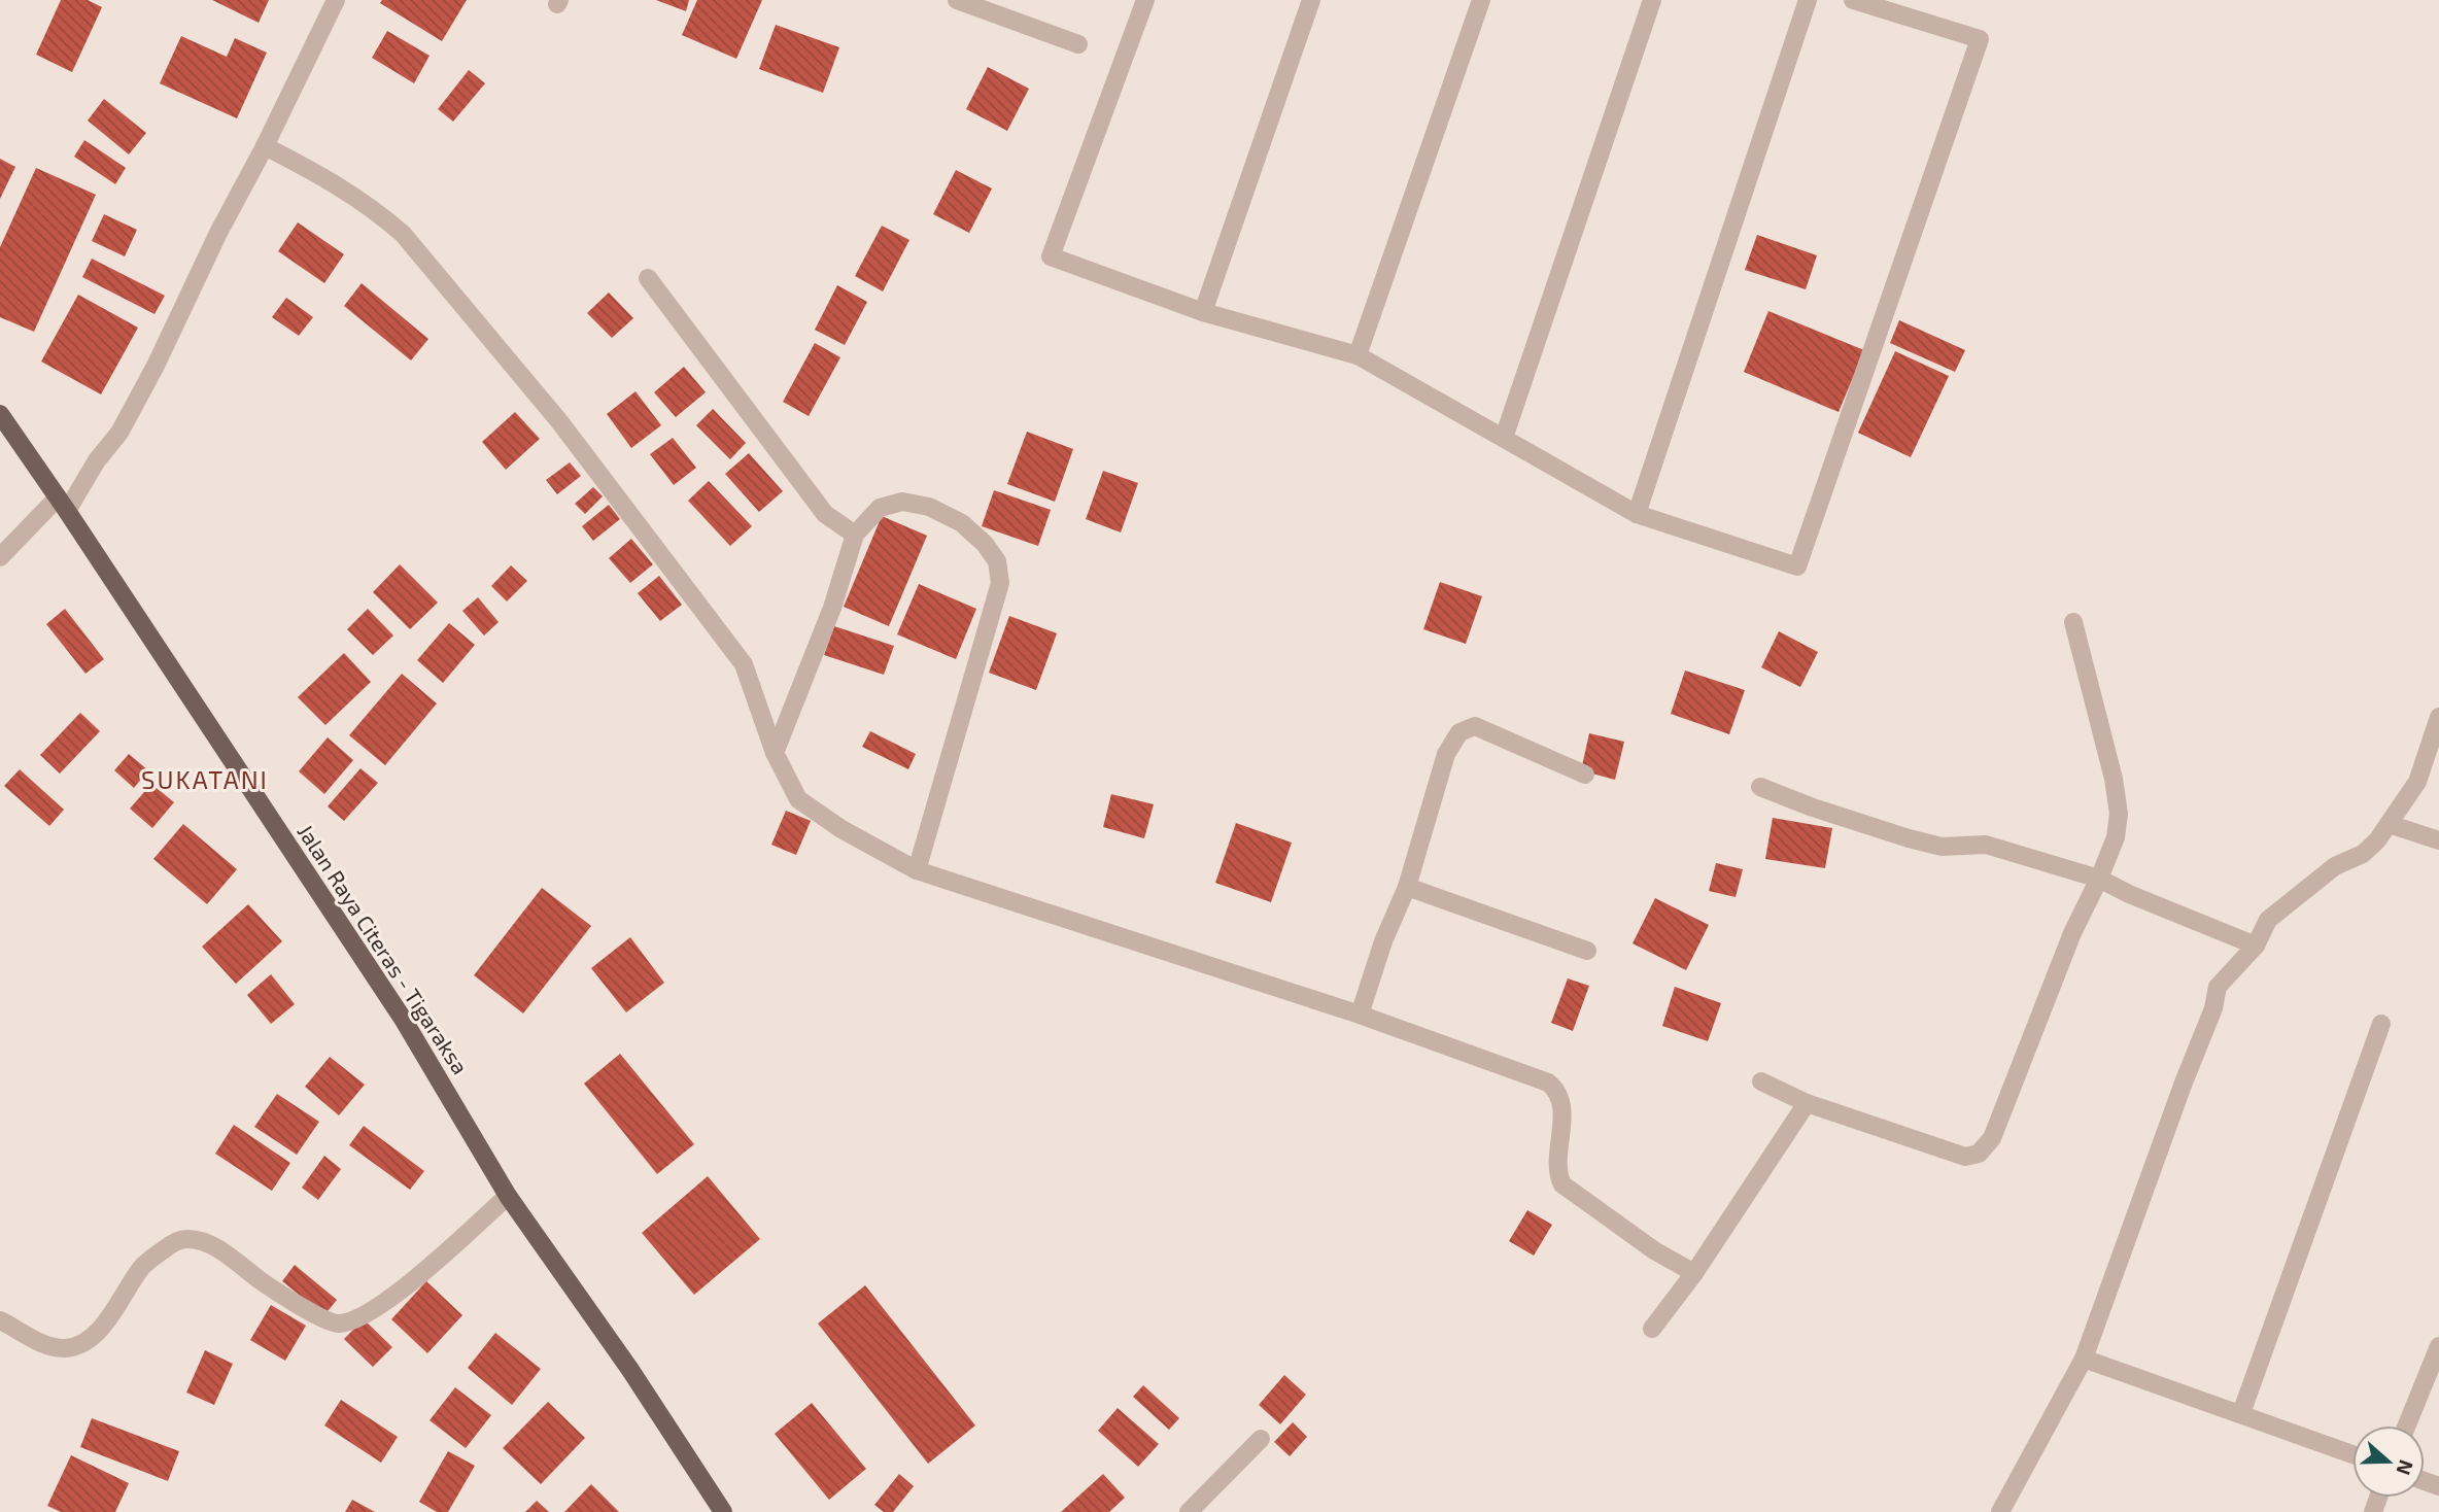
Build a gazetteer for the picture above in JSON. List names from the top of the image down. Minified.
{"streets":{"main road":["Jalan Raya Citeras - Tigaraksa"]},"districts":["SUKATANI"],"north":"right"}
